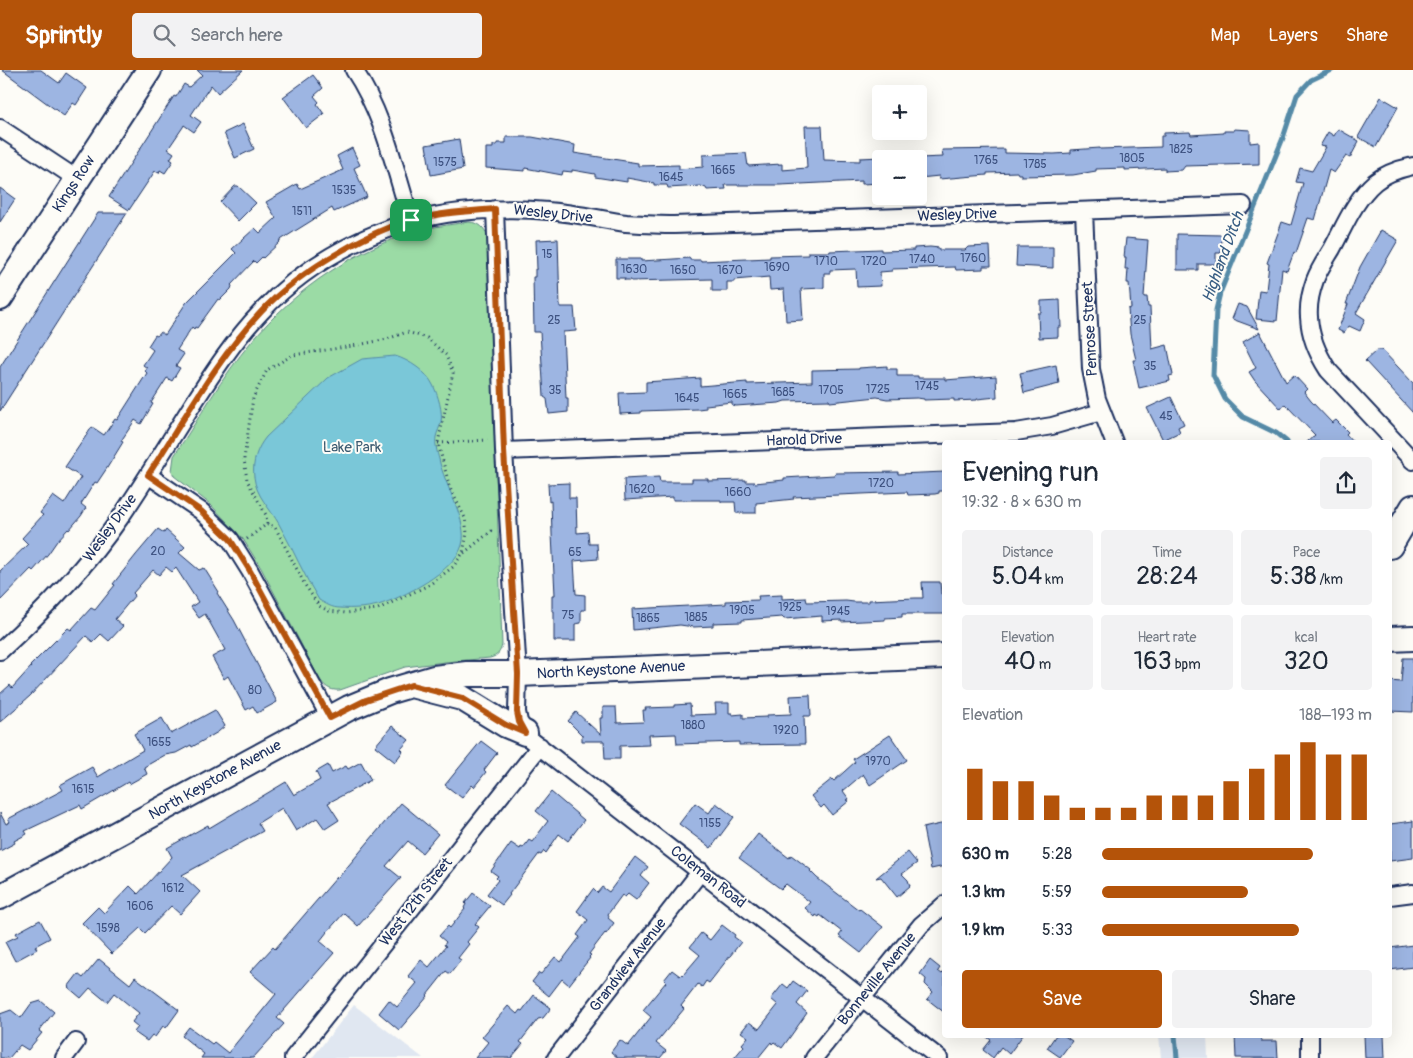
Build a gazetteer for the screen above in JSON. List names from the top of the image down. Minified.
{"streets":{"street":["Kings Row","Wesley Drive","Penrose Street","Harold Drive","North Keystone Avenue","Coleman Road","West 12th Street","Grandview Avenue","Bonneville Avenue"]},"crossings":[["Wesley Drive","Penrose Street"],["Penrose Street","Harold Drive"],["Coleman Road","West 12th Street"],["Coleman Road","Grandview Avenue"],["Coleman Road","Bonneville Avenue"]],"water":["Highland Ditch"],"parks":["Lake Park"],"house_numbers":["1825","1805","1765","1575","1785","1665","1645","1535","1511","15","1760","1740","1710","1720","1690","1630","1650","1670","25","25","35","1745","1725","35","1705","1685","1665","1645","45","1720","1620","1660","20","65","1925","1905","1945","75","1885","1865","80","1880","1920","1655","1970","1615","1155","1612","1606","1598"],"page":{"header":"Sprintly","search":"Search here","nav":["Map","Layers","Share"],"map_buttons":["+","−"],"heading":["Evening run","19:32 · 8 × 630 m"],"stats":[["Distance","5.04 km"],["Time","28:24"],["Pace","5:38 /km"],["Elevation","40 m"],["Heart rate","163 bpm"],["kcal","320"]],"chart":["Elevation","188–193 m"],"list":[{"name":"630 m","note":"5:28"},{"name":"1.3 km","note":"5:59"},{"name":"1.9 km","note":"5:33"}],"buttons":["Save","Share"]}}
